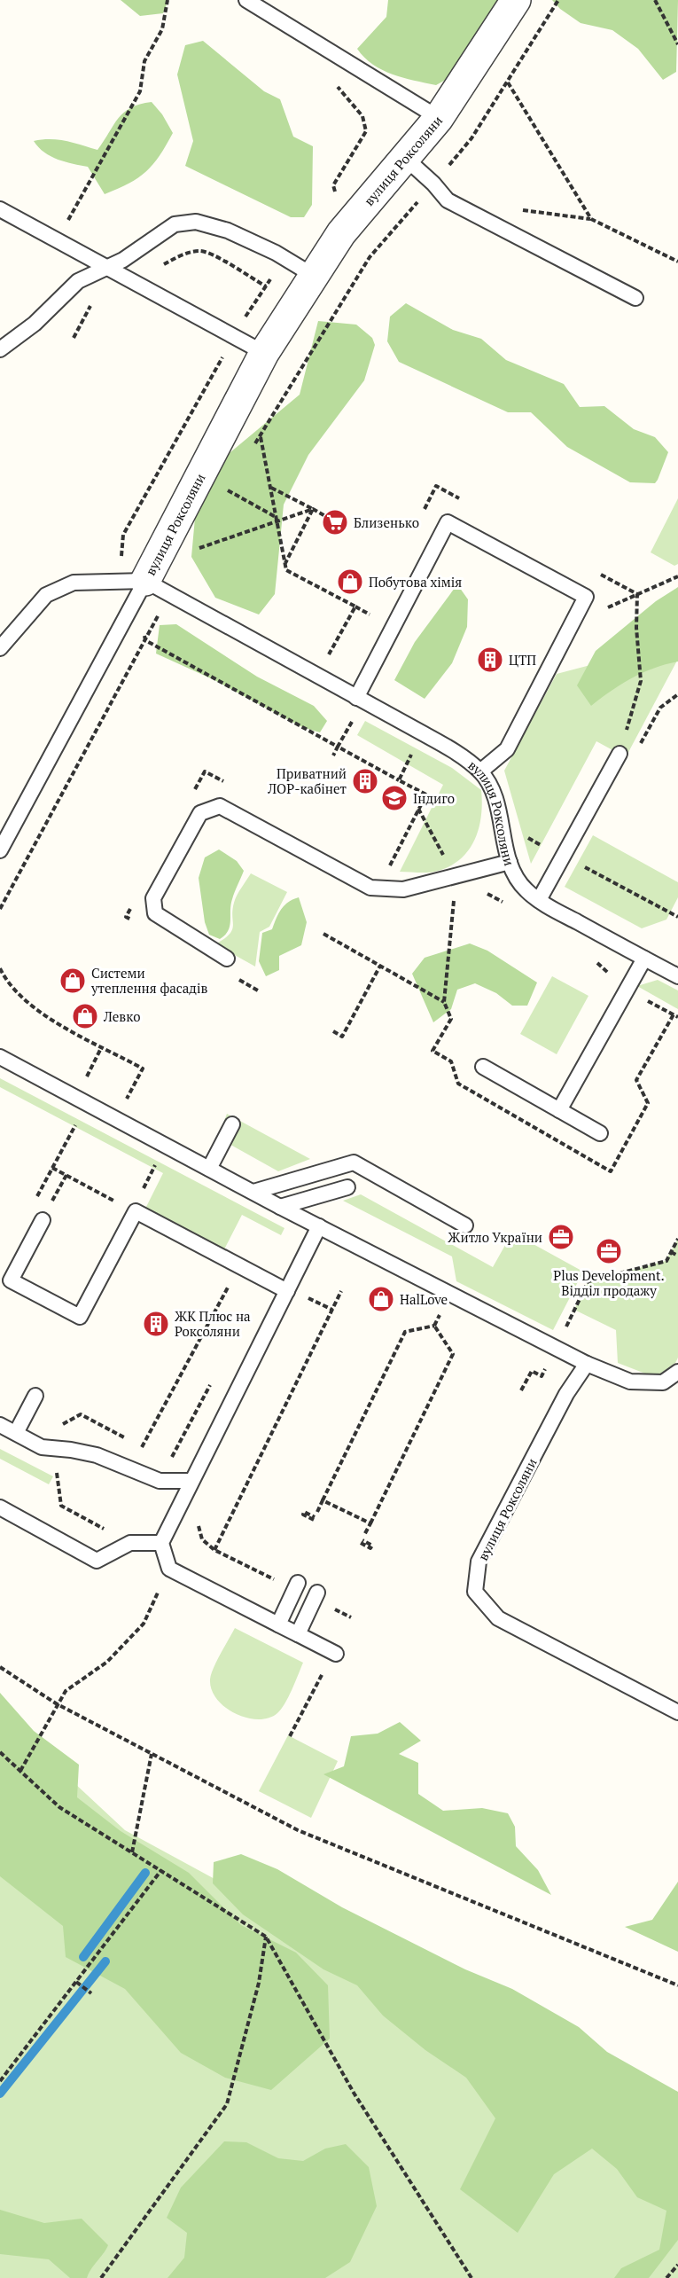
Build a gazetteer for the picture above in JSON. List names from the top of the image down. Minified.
{"streets":{"street":["вулиця Роксоляни"]},"places":{"supermarket":["Близенько"],"shop":["Побутова хімія","Системи утеплення фасадів","Левко","HalLove"],"building":["ЦТП","Приватний ЛОР-кабінет","ЖК Плюс на Роксоляни"],"school or university":["Індиго"],"office":["Житло України","Plus Development. Відділ продажу"]}}
